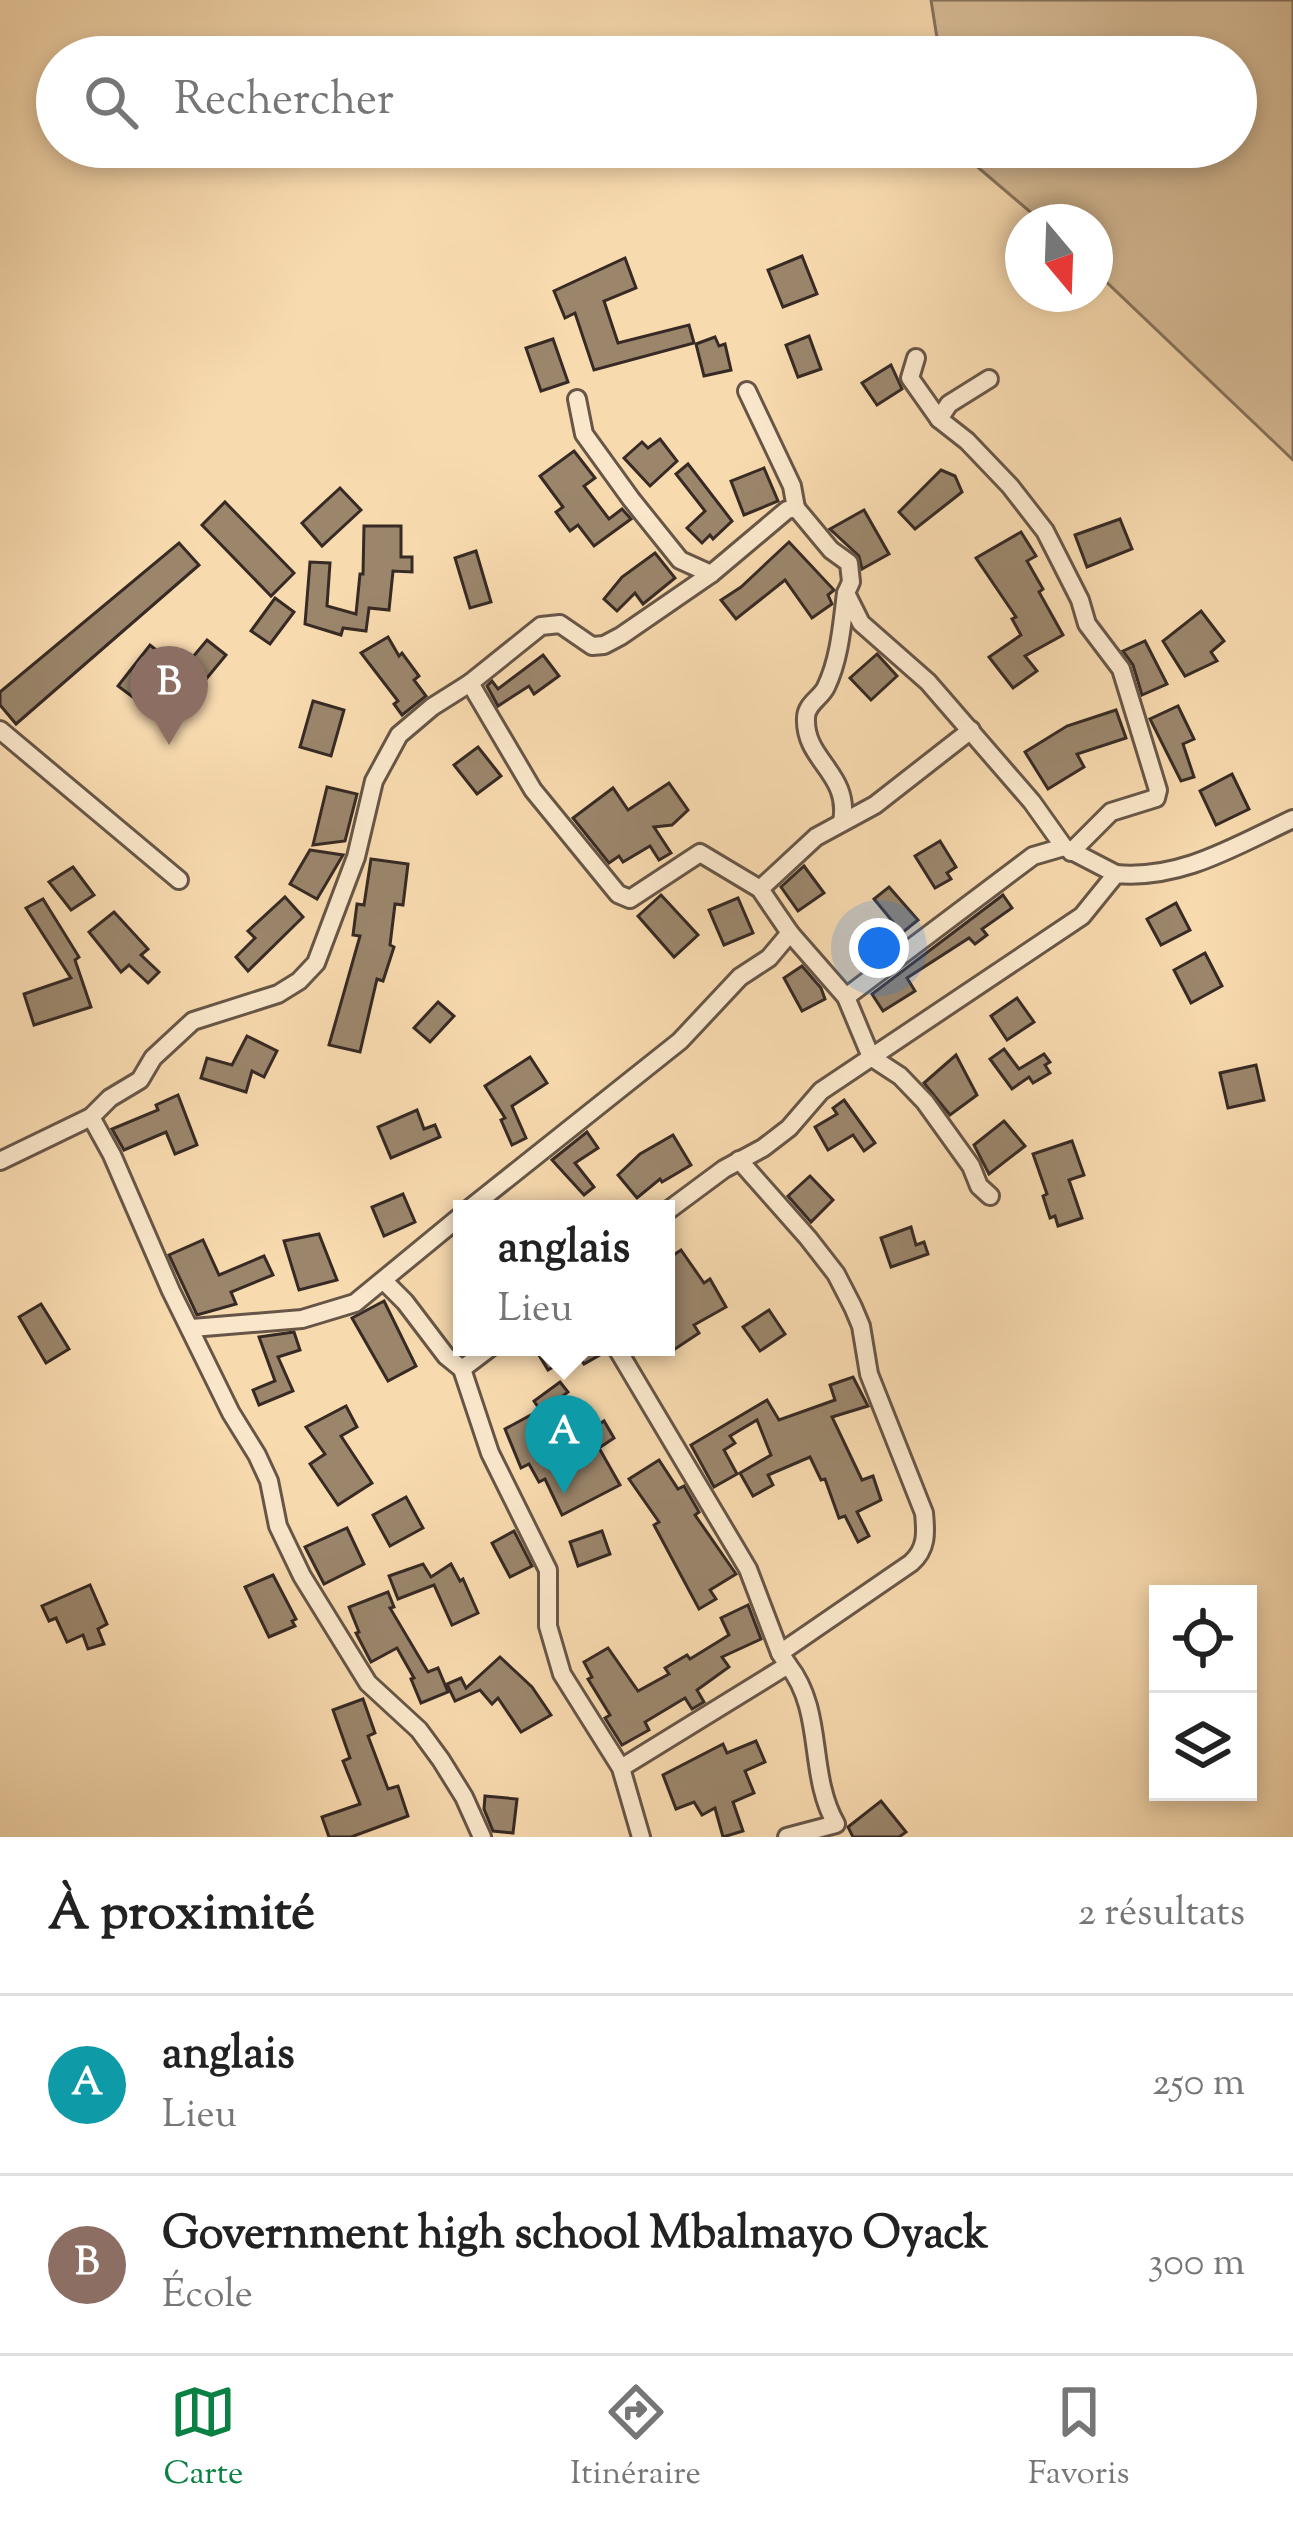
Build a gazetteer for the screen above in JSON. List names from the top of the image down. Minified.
{"north":"bottom","page":{"search":"Rechercher","pins":["B","A"],"popup":["anglais","Lieu"],"heading":["À proximité","2 résultats"],"list":[{"mark":"A","name":"anglais","note":"Lieu","value":"250 m"},{"mark":"B","name":"Government high school Mbalmayo Oyack","note":"École","value":"300 m"}],"nav":["Carte","Itinéraire","Favoris"]}}
